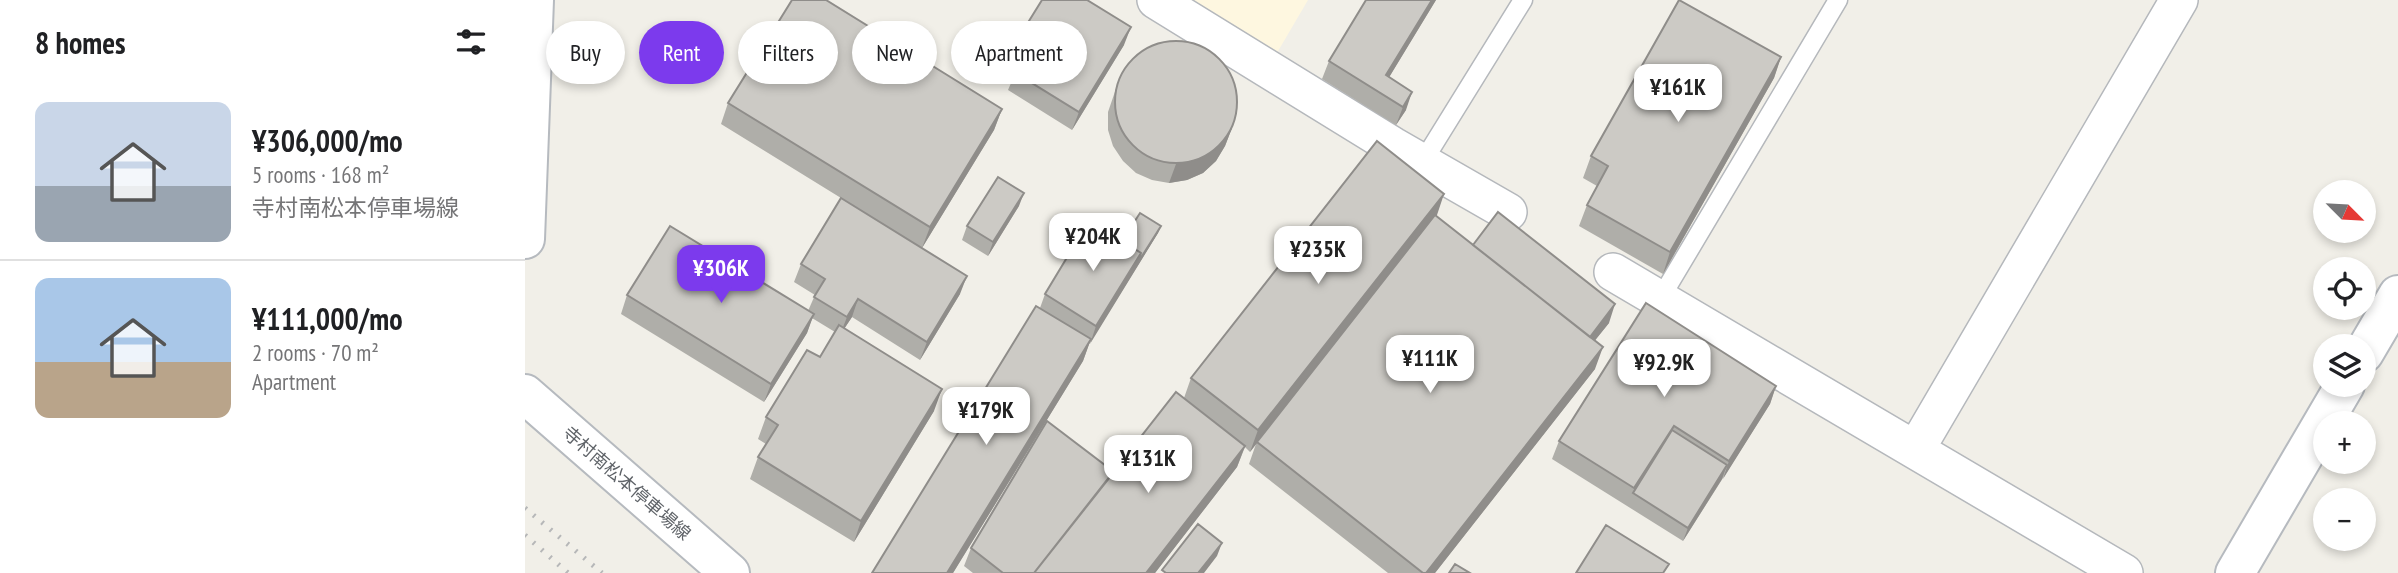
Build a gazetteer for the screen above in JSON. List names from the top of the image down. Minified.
{"streets":{"street":["寺村南松本停車場線"]},"north":"bottom right","page":{"heading":"8 homes","chip":["Buy","Rent","Filters","New","Apartment"],"price":["¥161K","¥204K","¥235K","¥306K","¥111K","¥92.9K","¥179K","¥131K"],"list":[{"name":"¥306,000/mo","note":"5 rooms · 168 m² · 寺村南松本停車場線"},{"name":"¥111,000/mo","note":"2 rooms · 70 m² · Apartment"}],"map_buttons":["+","−"]}}
